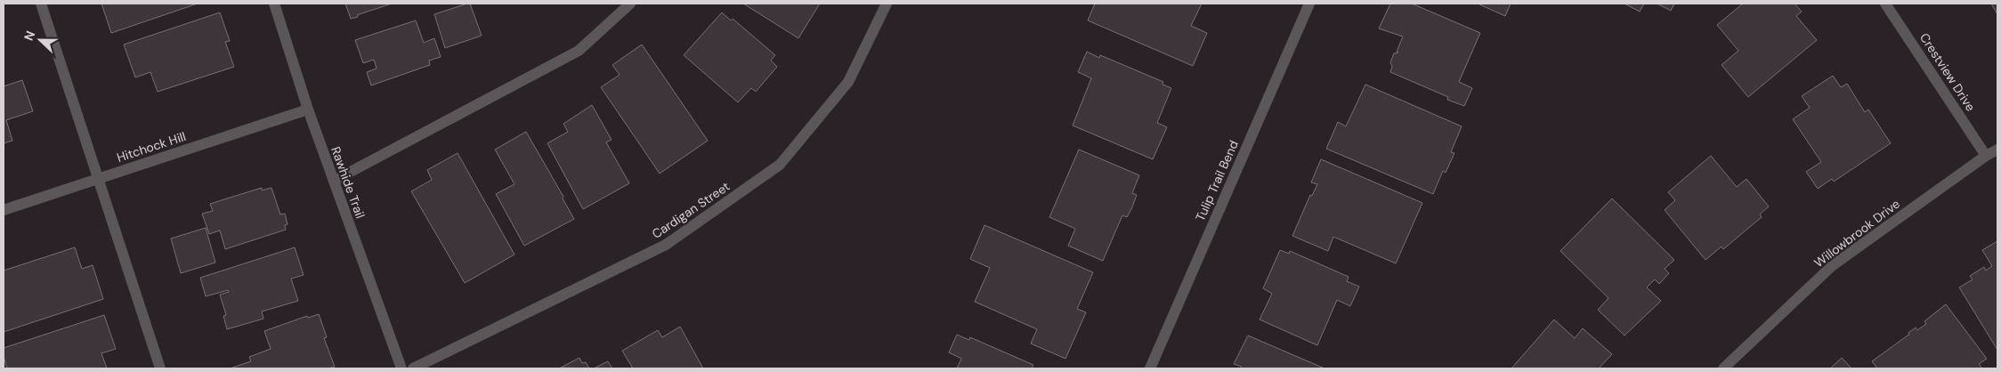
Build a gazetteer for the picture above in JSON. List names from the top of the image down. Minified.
{"streets":{"street":["Crestview Drive","Hitchock Hill","Tulip Trail Bend","Rawhide Trail","Cardigan Street","Willowbrook Drive"]},"crossings":[["Crestview Drive","Willowbrook Drive"],["Hitchock Hill","Rawhide Trail"]],"north":"left"}
